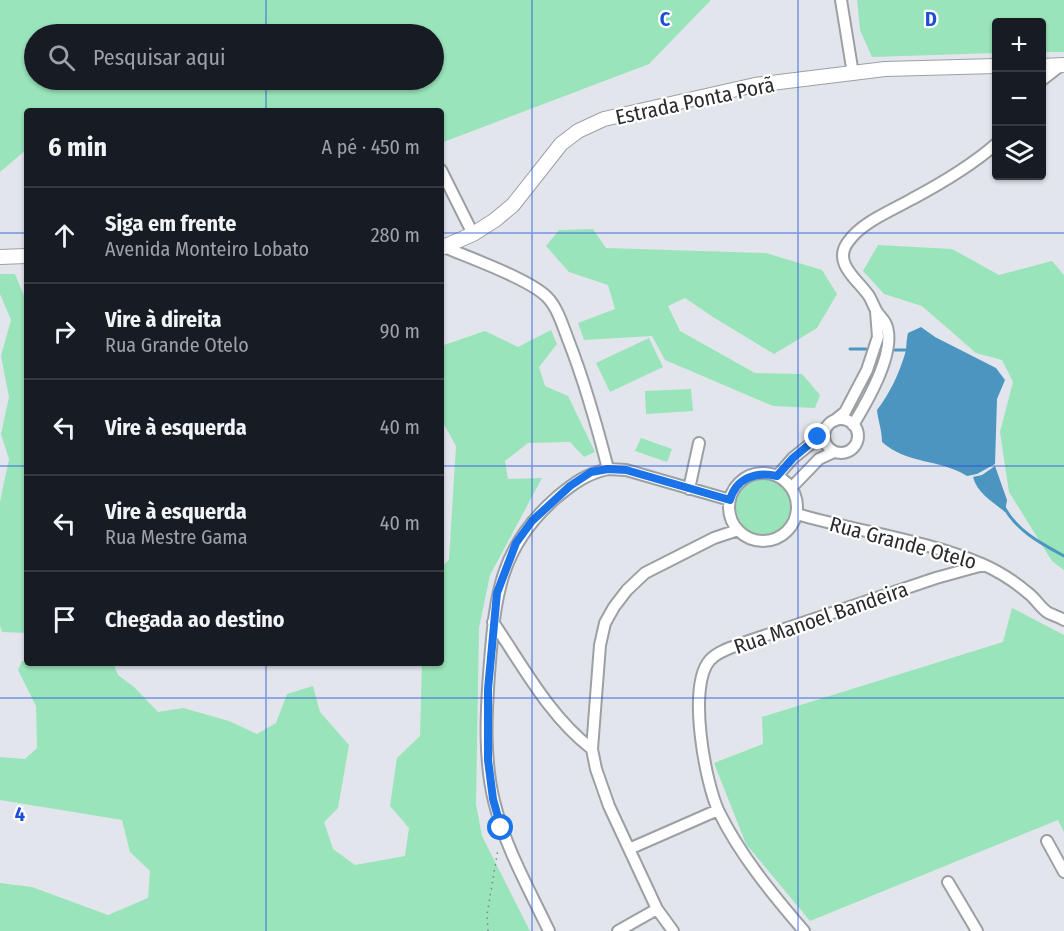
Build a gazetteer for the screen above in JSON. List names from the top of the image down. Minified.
{"streets":{"main road":["Estrada Ponta Porã"],"street":["Rua Grande Otelo","Rua Manoel Bandeira"]},"crossings":[["Rua Grande Otelo","Rua Manoel Bandeira"]],"page":{"map_buttons":["+","−"],"search":"Pesquisar aqui","heading":["6 min","A pé · 450 m"],"list":[["Siga em frente","Avenida Monteiro Lobato","280 m"],["Vire à direita","Rua Grande Otelo","90 m"],["Vire à esquerda","40 m"],["Vire à esquerda","Rua Mestre Gama","40 m"],"Chegada ao destino"]},"grid":{"columns":["C","D"],"rows":["4"]}}
